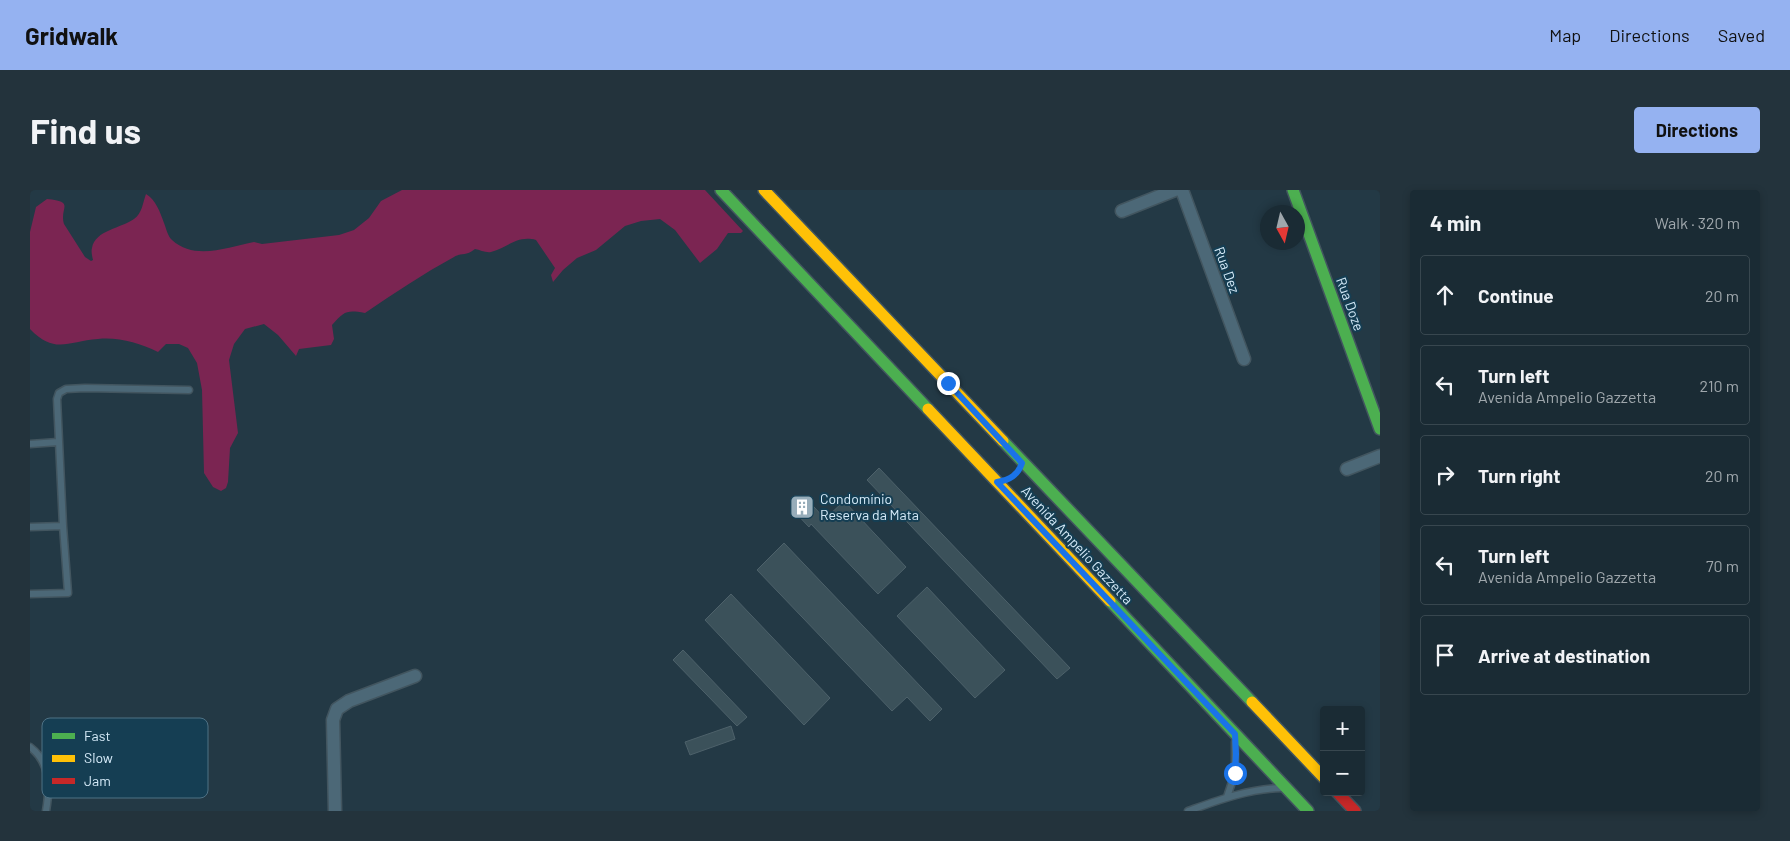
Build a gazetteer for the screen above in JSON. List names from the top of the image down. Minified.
{"streets":{"main road":["Rua Doze","Avenida Ampelio Gazzetta"],"street":["Rua Dez"]},"places":{"building":["Condomínio Reserva da Mata"]},"legend":["Fast","Slow","Jam"],"north":"bottom","page":{"header":"Gridwalk","nav":["Map","Directions","Saved"],"buttons":"Directions","title":"Find us","heading":["4 min","Walk · 320 m"],"list":[["Continue","20 m"],["Turn left","Avenida Ampelio Gazzetta","210 m"],["Turn right","20 m"],["Turn left","Avenida Ampelio Gazzetta","70 m"],"Arrive at destination"],"map_buttons":["+","−"]}}
